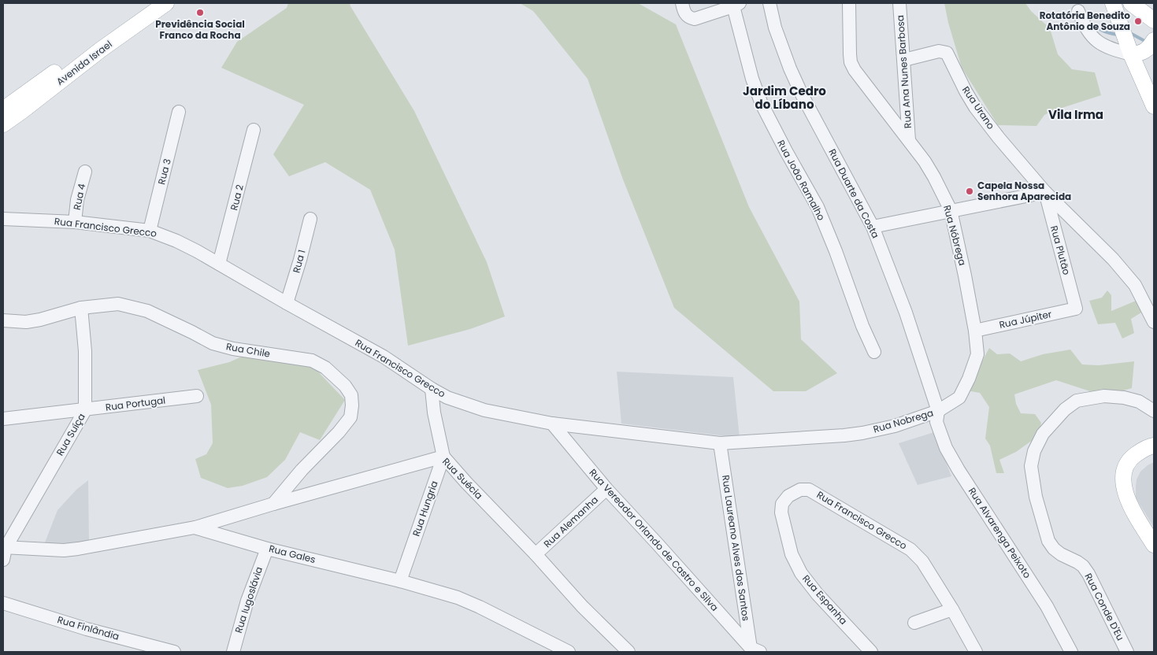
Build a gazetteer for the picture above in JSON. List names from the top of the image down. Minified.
{"streets":{"main road":["Avenida Israel"],"street":["Rua Ana Nunes Barbosa","Rua Urano","Rua 3","Rua João Ramalho","Rua Duarte da Costa","Rua 4","Rua 2","Rua Francisco Grecco","Rua Nóbrega","Rua Plutão","Rua 1","Rua Júpiter","Rua Chile","Rua Portugal","Rua Nobrega","Rua Suíça","Rua Suécia","Rua Hungria","Rua Alemanha","Rua Alvarenga Peixoto","Rua Vereador Orlando de Castro e Silva","Rua Laureano Alves dos Santos","Rua Gales","Rua Iugoslávia","Rua Espanha","Rua Conde D'Eu","Rua Finlândia"]},"crossings":[["Rua Ana Nunes Barbosa","Rua Urano"],["Rua Ana Nunes Barbosa","Rua Nóbrega"],["Rua Urano","Rua Plutão"],["Rua 3","Rua Francisco Grecco"],["Rua Duarte da Costa","Rua Nóbrega"],["Rua Duarte da Costa","Rua Nobrega"],["Rua Duarte da Costa","Rua Alvarenga Peixoto"],["Rua 4","Rua Francisco Grecco"],["Rua 2","Rua Francisco Grecco"],["Rua Francisco Grecco","Rua 1"],["Rua Francisco Grecco","Rua Nobrega"],["Rua Francisco Grecco","Rua Hungria"],["Rua Francisco Grecco","Rua Vereador Orlando de Castro e Silva"],["Rua Francisco Grecco","Rua Laureano Alves dos Santos"],["Rua Francisco Grecco","Rua Espanha"],["Rua Nóbrega","Rua Júpiter"],["Rua Nóbrega","Rua Nobrega"],["Rua Nóbrega","Rua Alvarenga Peixoto"],["Rua Plutão","Rua Júpiter"],["Rua Chile","Rua Suíça"],["Rua Chile","Rua Suécia"],["Rua Portugal","Rua Suíça"],["Rua Nobrega","Rua Alvarenga Peixoto"],["Rua Suíça","Rua Gales"],["Rua Suécia","Rua Hungria"],["Rua Suécia","Rua Alemanha"],["Rua Suécia","Rua Gales"],["Rua Hungria","Rua Gales"],["Rua Alemanha","Rua Vereador Orlando de Castro e Silva"],["Rua Vereador Orlando de Castro e Silva","Rua Laureano Alves dos Santos"],["Rua Gales","Rua Iugoslávia"]],"districts":["Jardim Cedro do Líbano","Vila Irma"],"places":["Previdência Social Franco da Rocha","Rotatória Benedito Antônio de Souza","Capela Nossa Senhora Aparecida"]}
